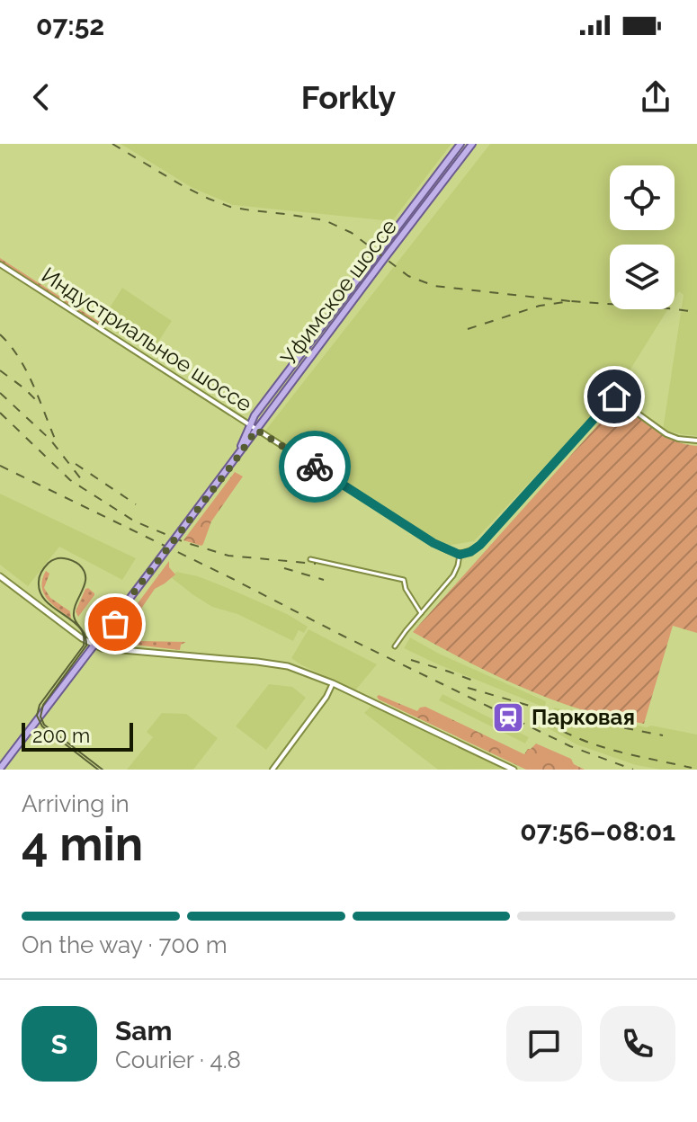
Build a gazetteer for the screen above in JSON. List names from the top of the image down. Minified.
{"streets":{"main road":["Уфимское шоссе"],"street":["Индустриальное шоссе"]},"crossings":[["Уфимское шоссе","Индустриальное шоссе"]],"places":{"station":["Парковая"]},"scale_bar":"200 m","page":{"status":"07:52","header":"Forkly","scale":"200 m","heading":["4 min","Arriving in","07:56–08:01"],"panel":["Sam","Courier · 4.8"],"bar":"On the way · 700 m","round":"S"}}
